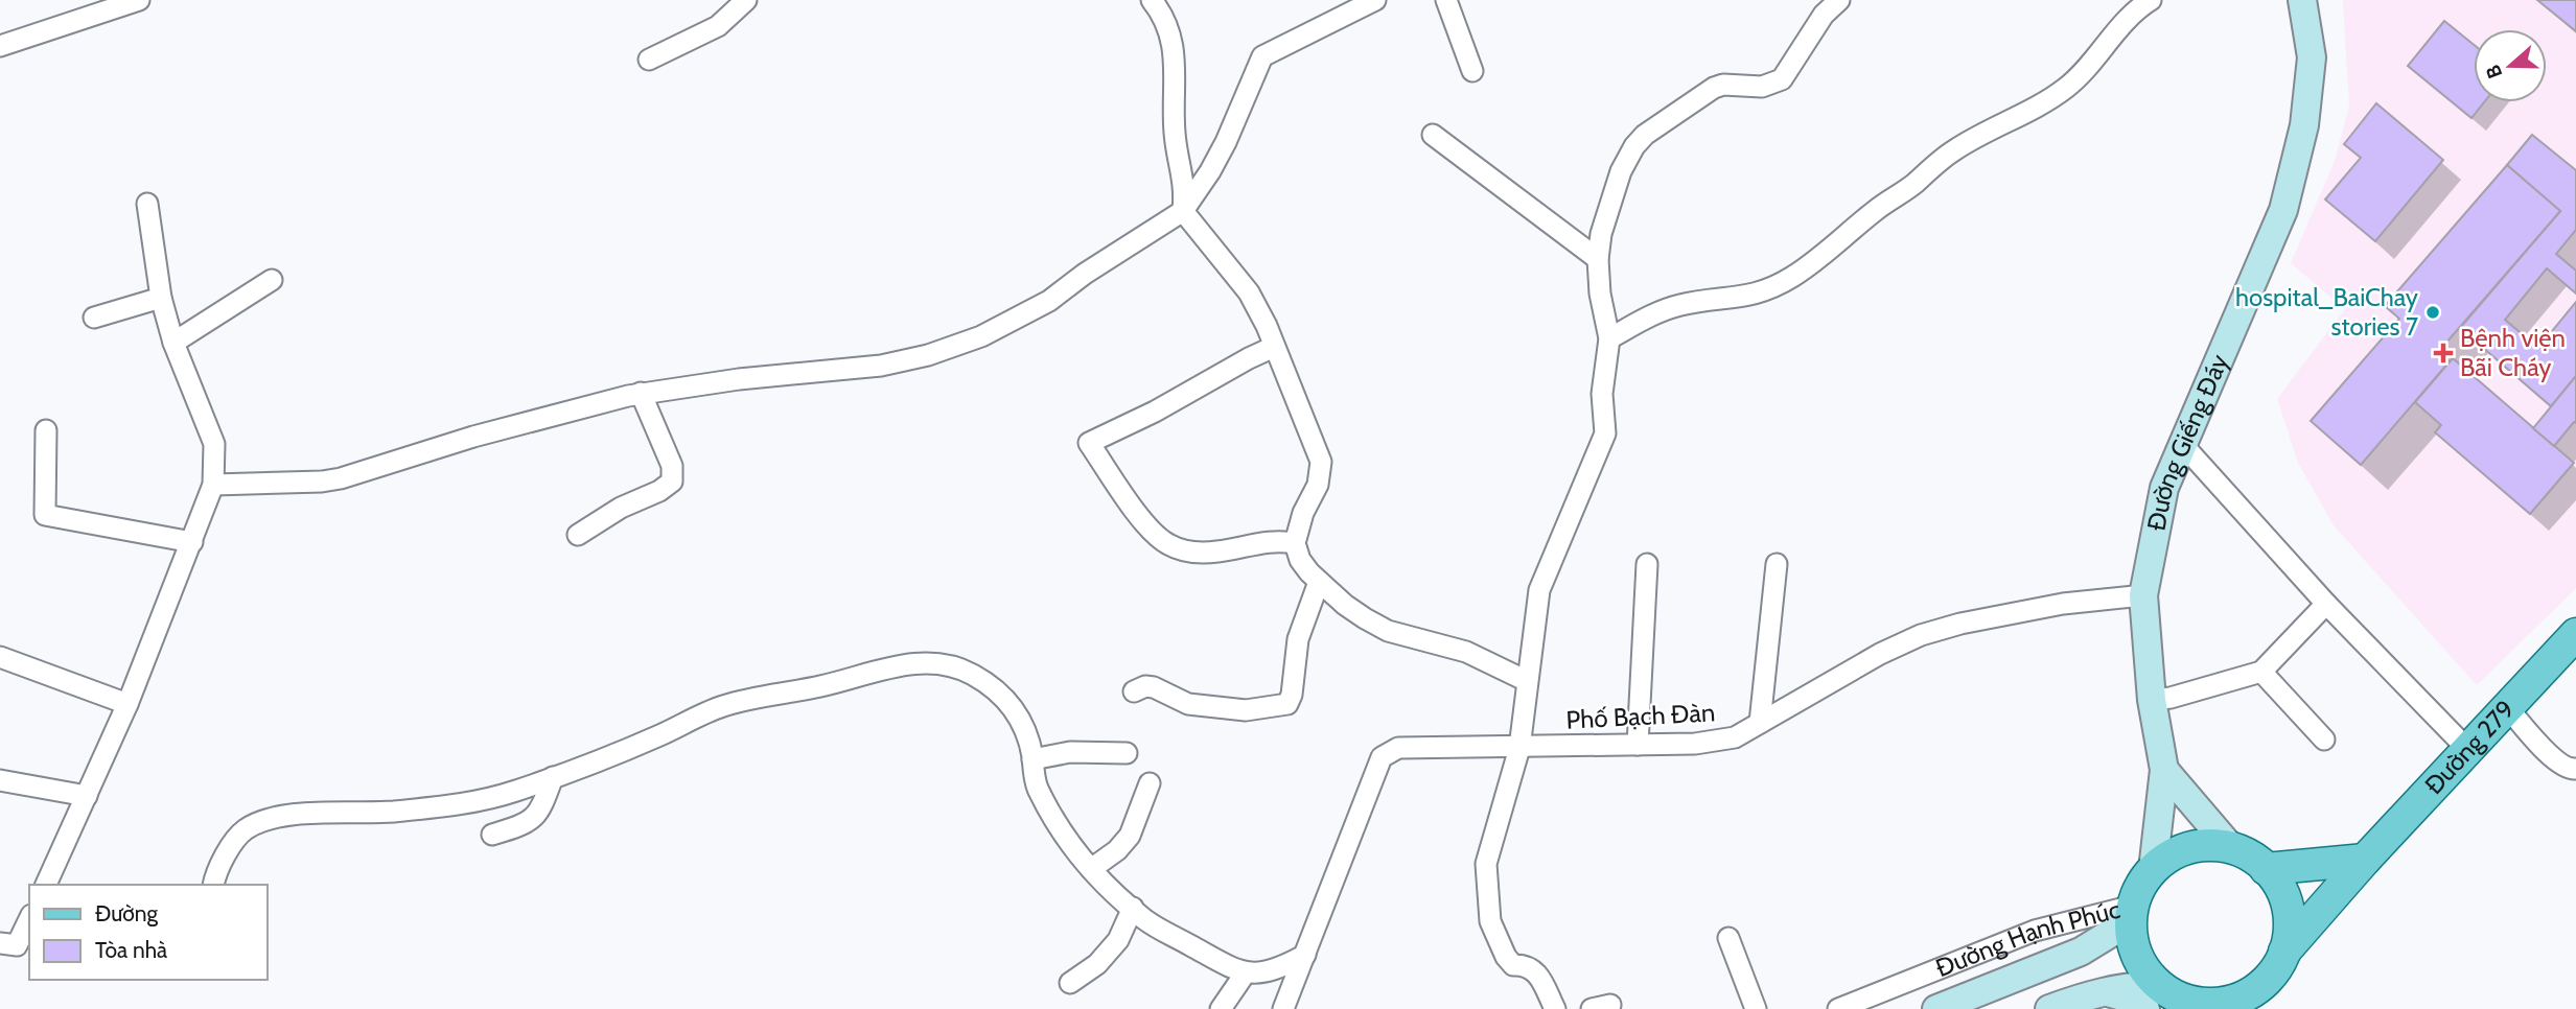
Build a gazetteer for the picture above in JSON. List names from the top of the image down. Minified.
{"streets":{"main road":["Đường Giếng Đáy","Đường 279","Đường Hạnh Phúc"],"street":["Phố Bạch Đàn"]},"crossings":[["Đường Giếng Đáy","Phố Bạch Đàn"],["Đường Giếng Đáy","Đường 279"],["Đường Giếng Đáy","Đường Hạnh Phúc"],["Đường 279","Đường Hạnh Phúc"]],"places":{"other":["hospital_BaiChay stories 7"],"health":["Bệnh viện Bãi Cháy"]},"legend":["Đường","Tòa nhà"],"north":"left"}
